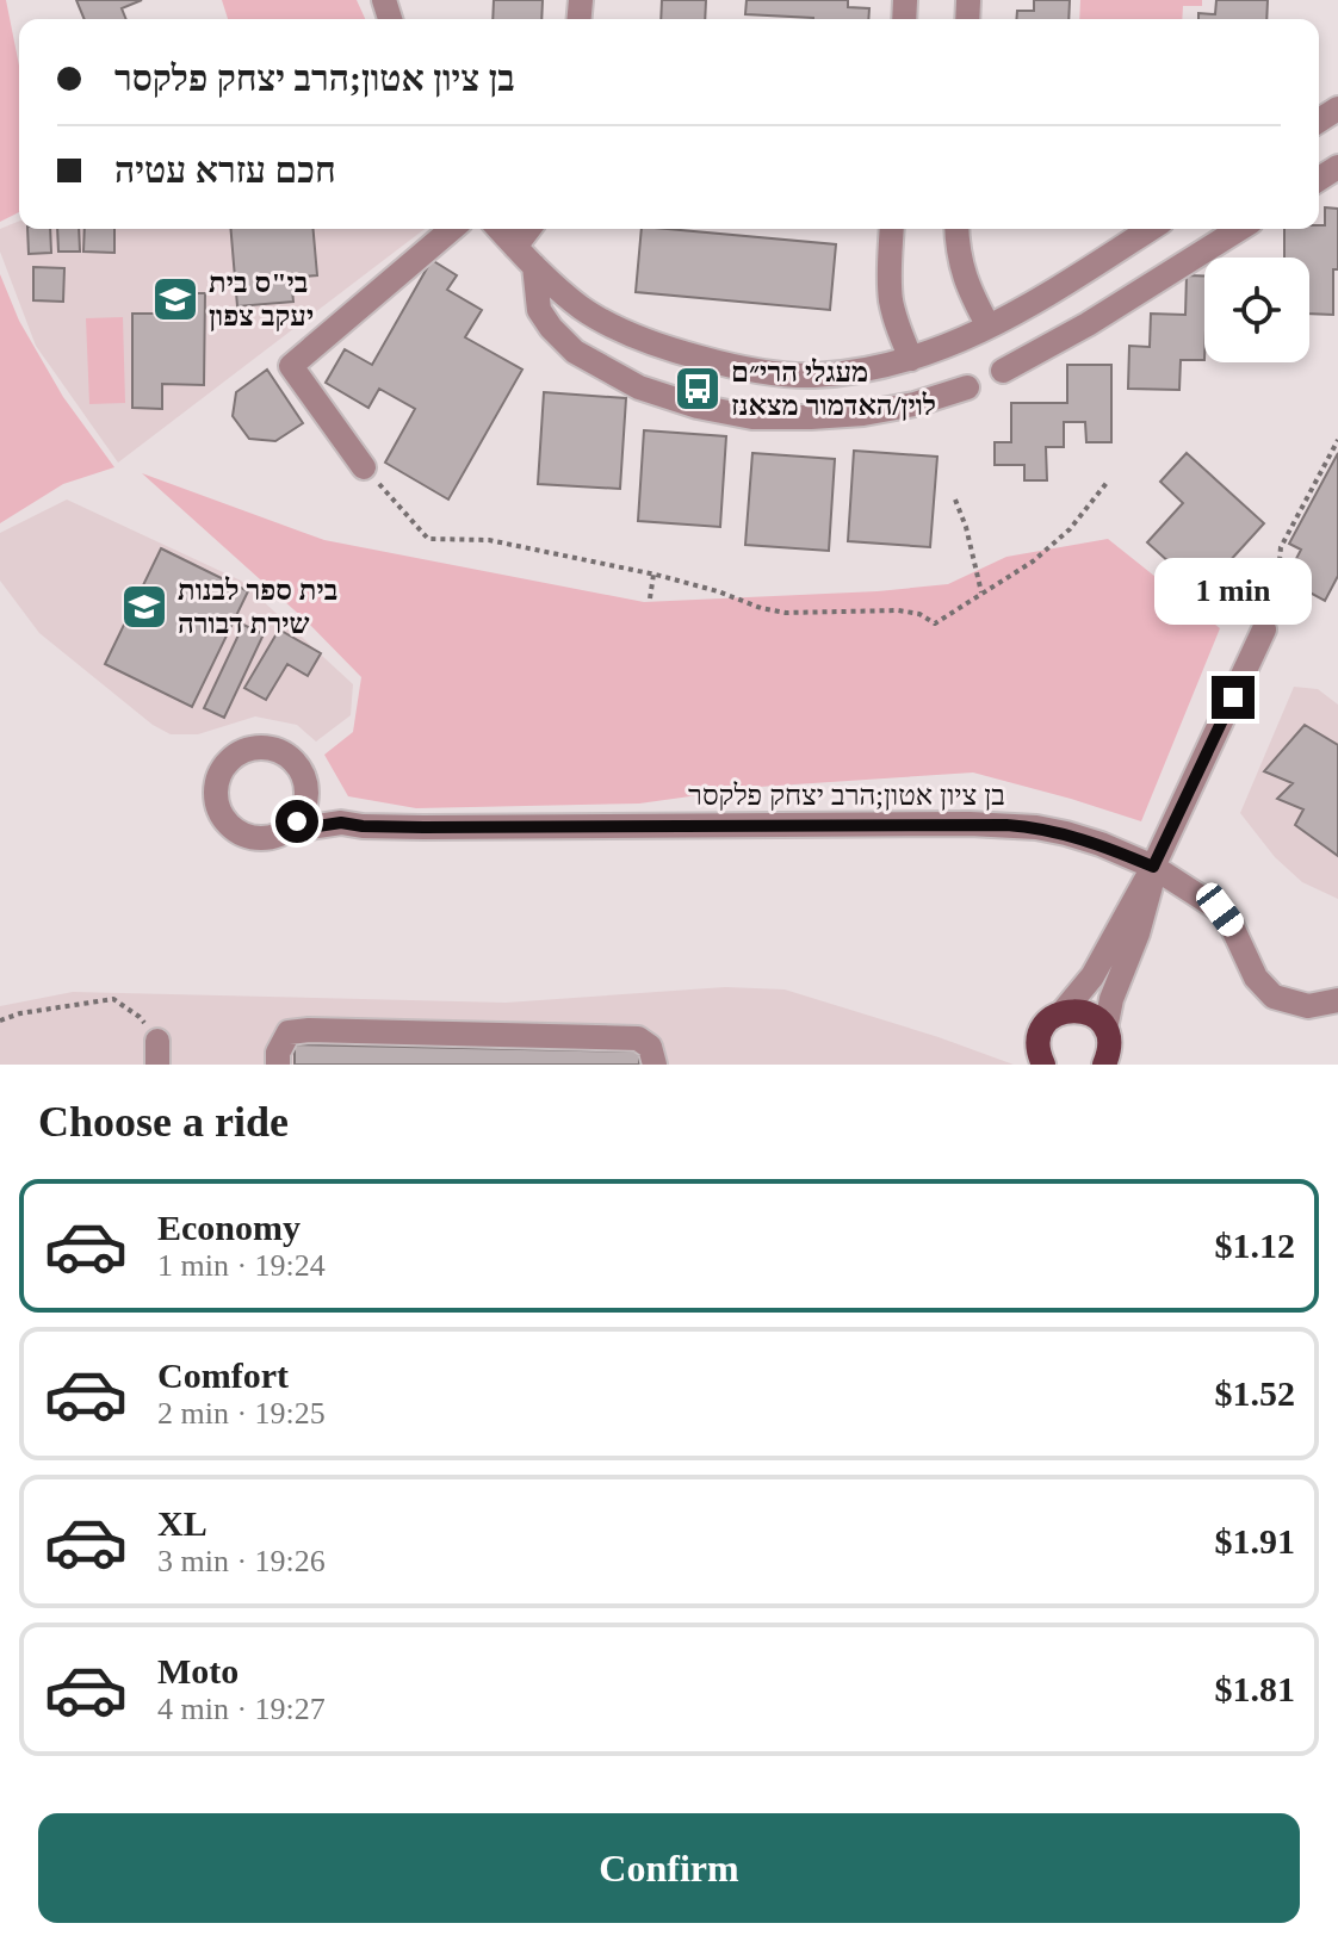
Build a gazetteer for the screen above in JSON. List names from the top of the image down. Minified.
{"streets":{"street":["בן ציון אטון;הרב יצחק פלקסר"]},"places":{"school or university":["בי\"ס בית יעקב צפון","בית ספר לבנות שירת דבורה"],"bus stop":["מעגלי הרי״ם לוין/האדמור מצאנז"]},"page":{"banner":["בן ציון אטון;הרב יצחק פלקסר","חכם עזרא עטיה"],"bubble":"1 min","heading":"Choose a ride","list":[{"name":"Economy","note":"1 min · 19:24","value":"$1.12"},{"name":"Comfort","note":"2 min · 19:25","value":"$1.52"},{"name":"XL","note":"3 min · 19:26","value":"$1.91"},{"name":"Moto","note":"4 min · 19:27","value":"$1.81"}],"buttons":"Confirm"}}
